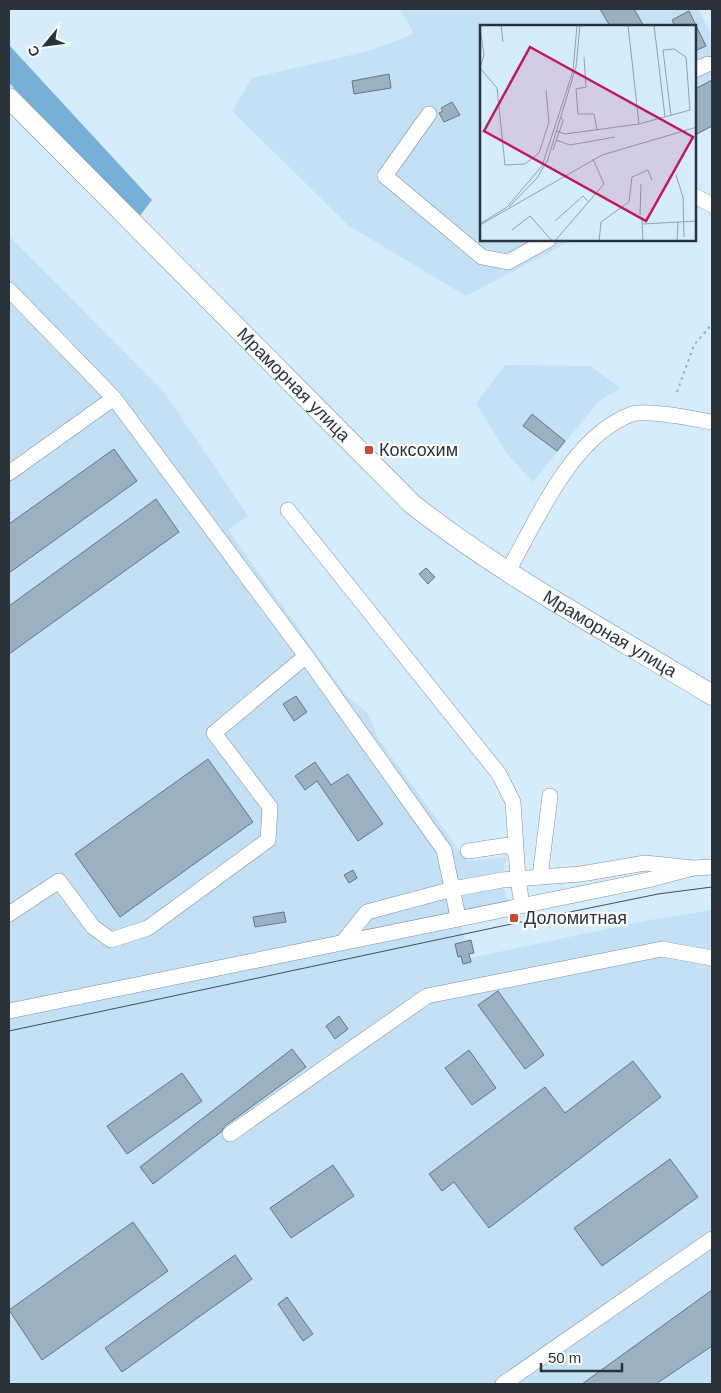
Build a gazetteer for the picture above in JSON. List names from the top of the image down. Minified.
{"streets":{"main road":["Мраморная улица"]},"places":{"transit":["Коксохим","Доломитная"]},"scale_bar":"50 m","north":"bottom left"}
